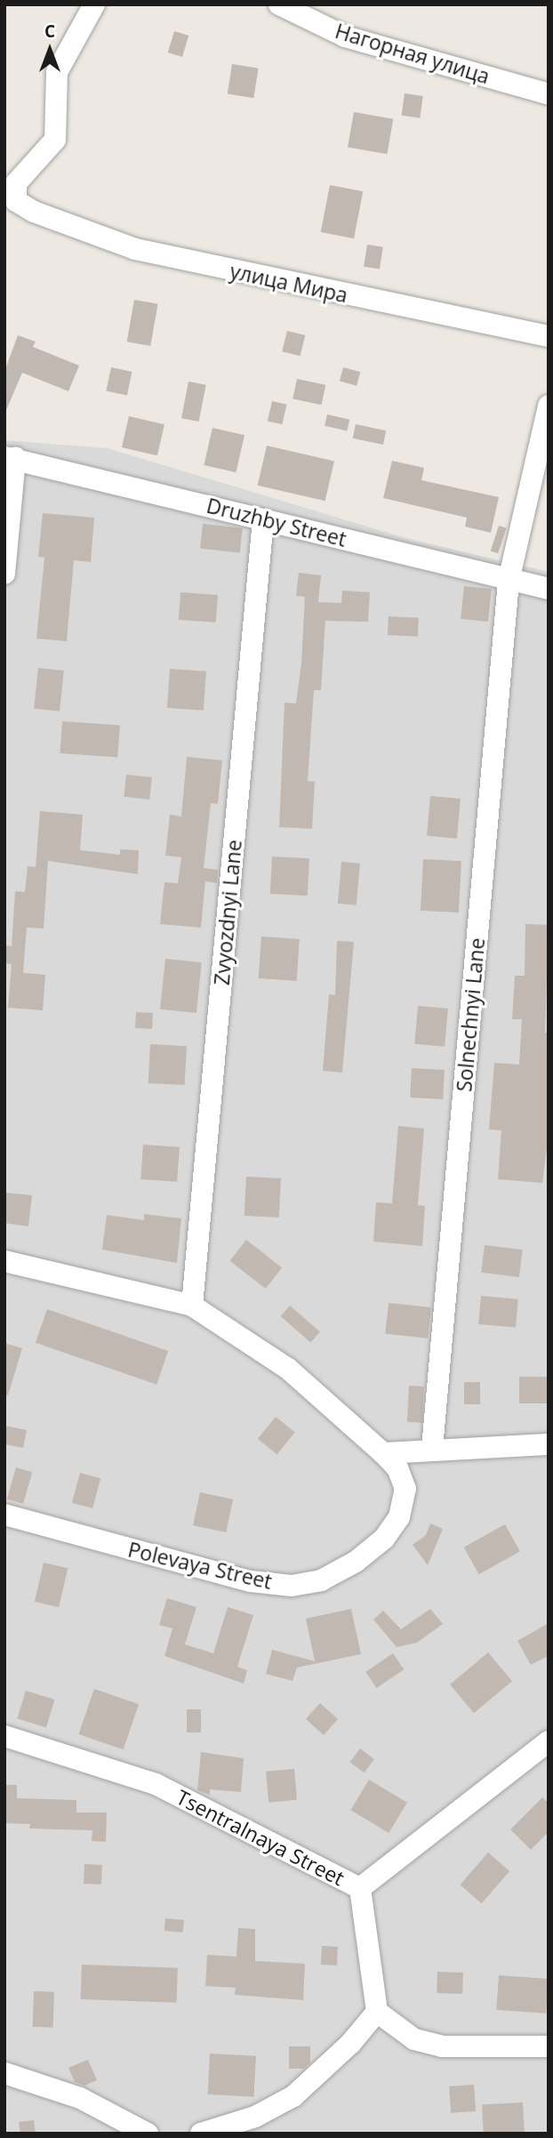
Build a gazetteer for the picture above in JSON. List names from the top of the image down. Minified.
{"streets":{"street":["Нагорная улица","улица Мира","Druzhby Street","Zvyozdnyi Lane","Solnechnyi Lane","Polevaya Street","Tsentralnaya Street"]},"crossings":[["Druzhby Street","Zvyozdnyi Lane"],["Druzhby Street","Solnechnyi Lane"],["Zvyozdnyi Lane","Polevaya Street"]],"north":"top"}
